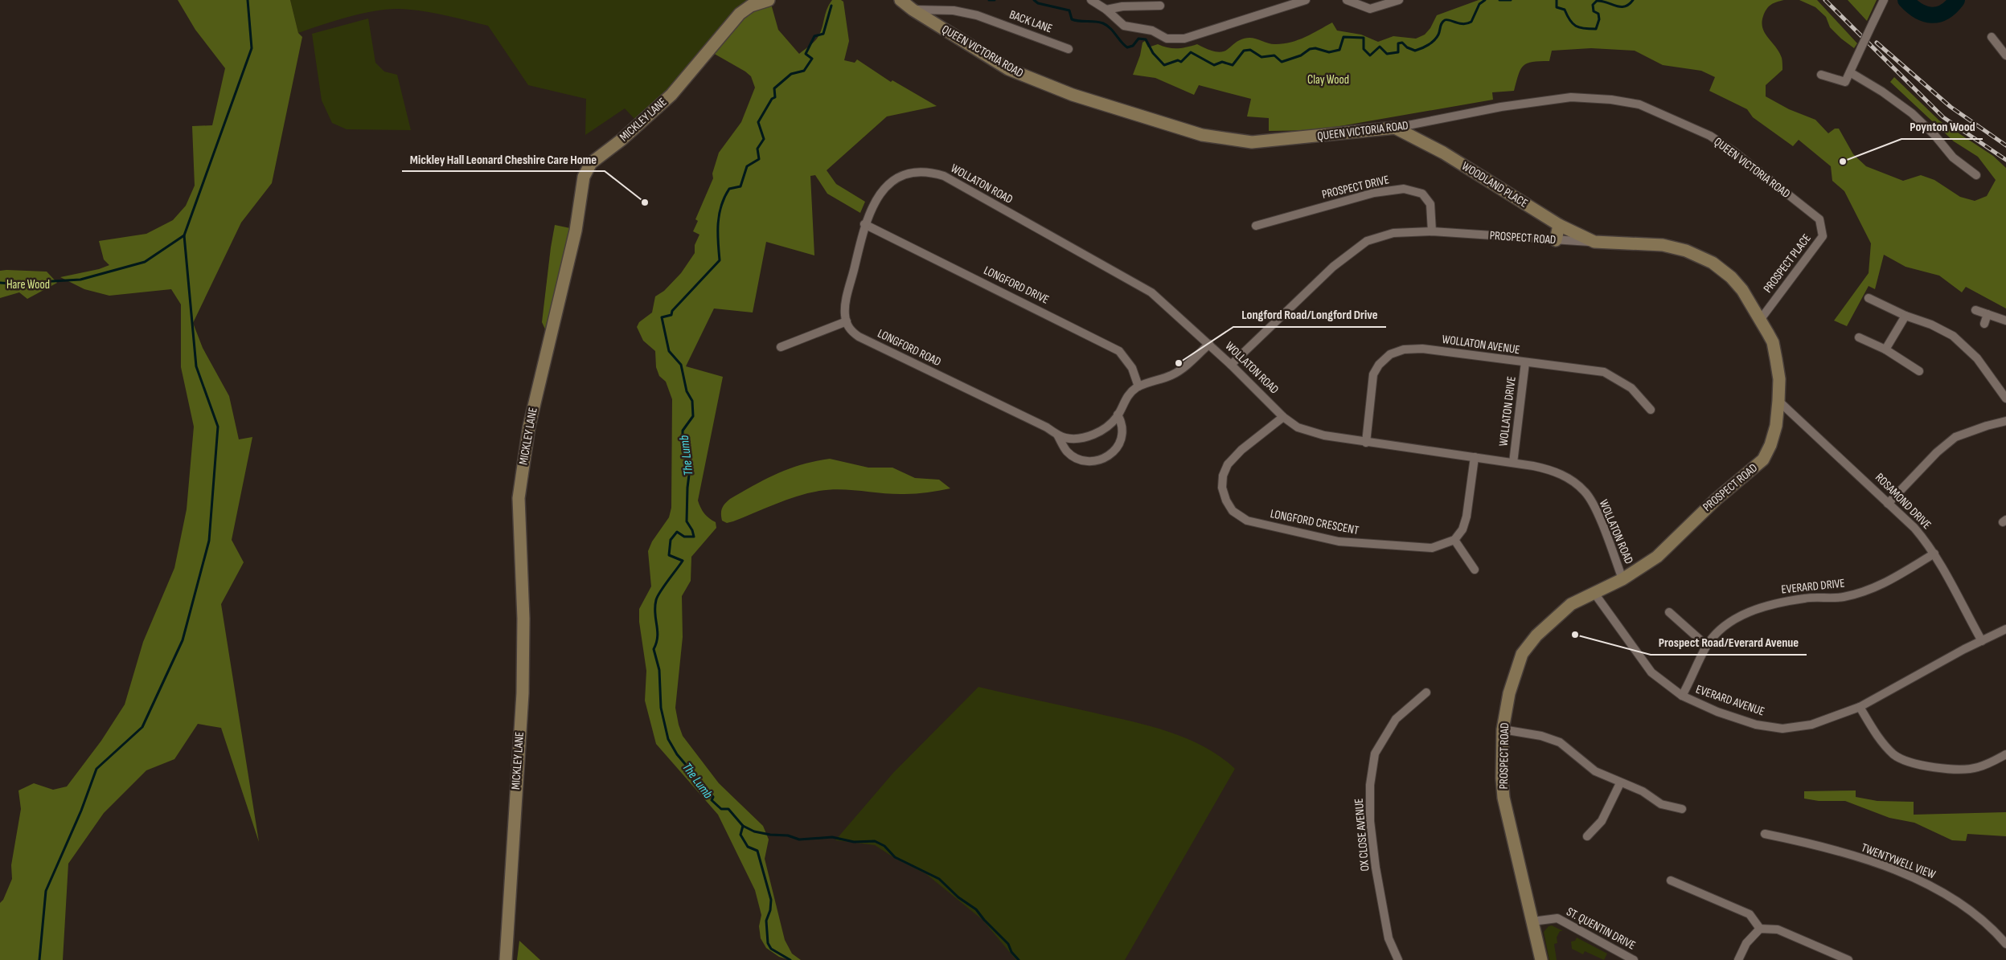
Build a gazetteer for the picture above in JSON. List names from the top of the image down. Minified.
{"streets":{"street":["BACK LANE","QUEEN VICTORIA ROAD","MICKLEY LANE","WOLLATON ROAD","WOODLAND PLACE","PROSPECT DRIVE","PROSPECT ROAD","PROSPECT PLACE","LONGFORD DRIVE","WOLLATON AVENUE","LONGFORD ROAD","WOLLATON DRIVE","ROSAMOND DRIVE","LONGFORD CRESCENT","EVERARD DRIVE","EVERARD AVENUE","OX CLOSE AVENUE","TWENTYWELL VIEW","ST. QUENTIN DRIVE"]},"crossings":[["BACK LANE","QUEEN VICTORIA ROAD"],["QUEEN VICTORIA ROAD","WOODLAND PLACE"],["QUEEN VICTORIA ROAD","PROSPECT PLACE"],["WOLLATON ROAD","PROSPECT ROAD"],["WOLLATON ROAD","LONGFORD DRIVE"],["WOLLATON ROAD","WOLLATON AVENUE"],["WOLLATON ROAD","LONGFORD ROAD"],["WOLLATON ROAD","WOLLATON DRIVE"],["WOLLATON ROAD","LONGFORD CRESCENT"],["WOODLAND PLACE","PROSPECT ROAD"],["PROSPECT DRIVE","PROSPECT ROAD"],["PROSPECT ROAD","PROSPECT PLACE"],["PROSPECT ROAD","ROSAMOND DRIVE"],["PROSPECT ROAD","EVERARD AVENUE"],["PROSPECT ROAD","ST. QUENTIN DRIVE"],["LONGFORD DRIVE","LONGFORD ROAD"],["WOLLATON AVENUE","WOLLATON DRIVE"],["ROSAMOND DRIVE","EVERARD DRIVE"],["ROSAMOND DRIVE","EVERARD AVENUE"],["EVERARD DRIVE","EVERARD AVENUE"]],"water":["The Lumb"],"parks":["Clay Wood","Hare Wood"],"places":["Poynton Wood","Mickley Hall Leonard Cheshire Care Home","Longford Road/Longford Drive","Prospect Road/Everard Avenue"]}
